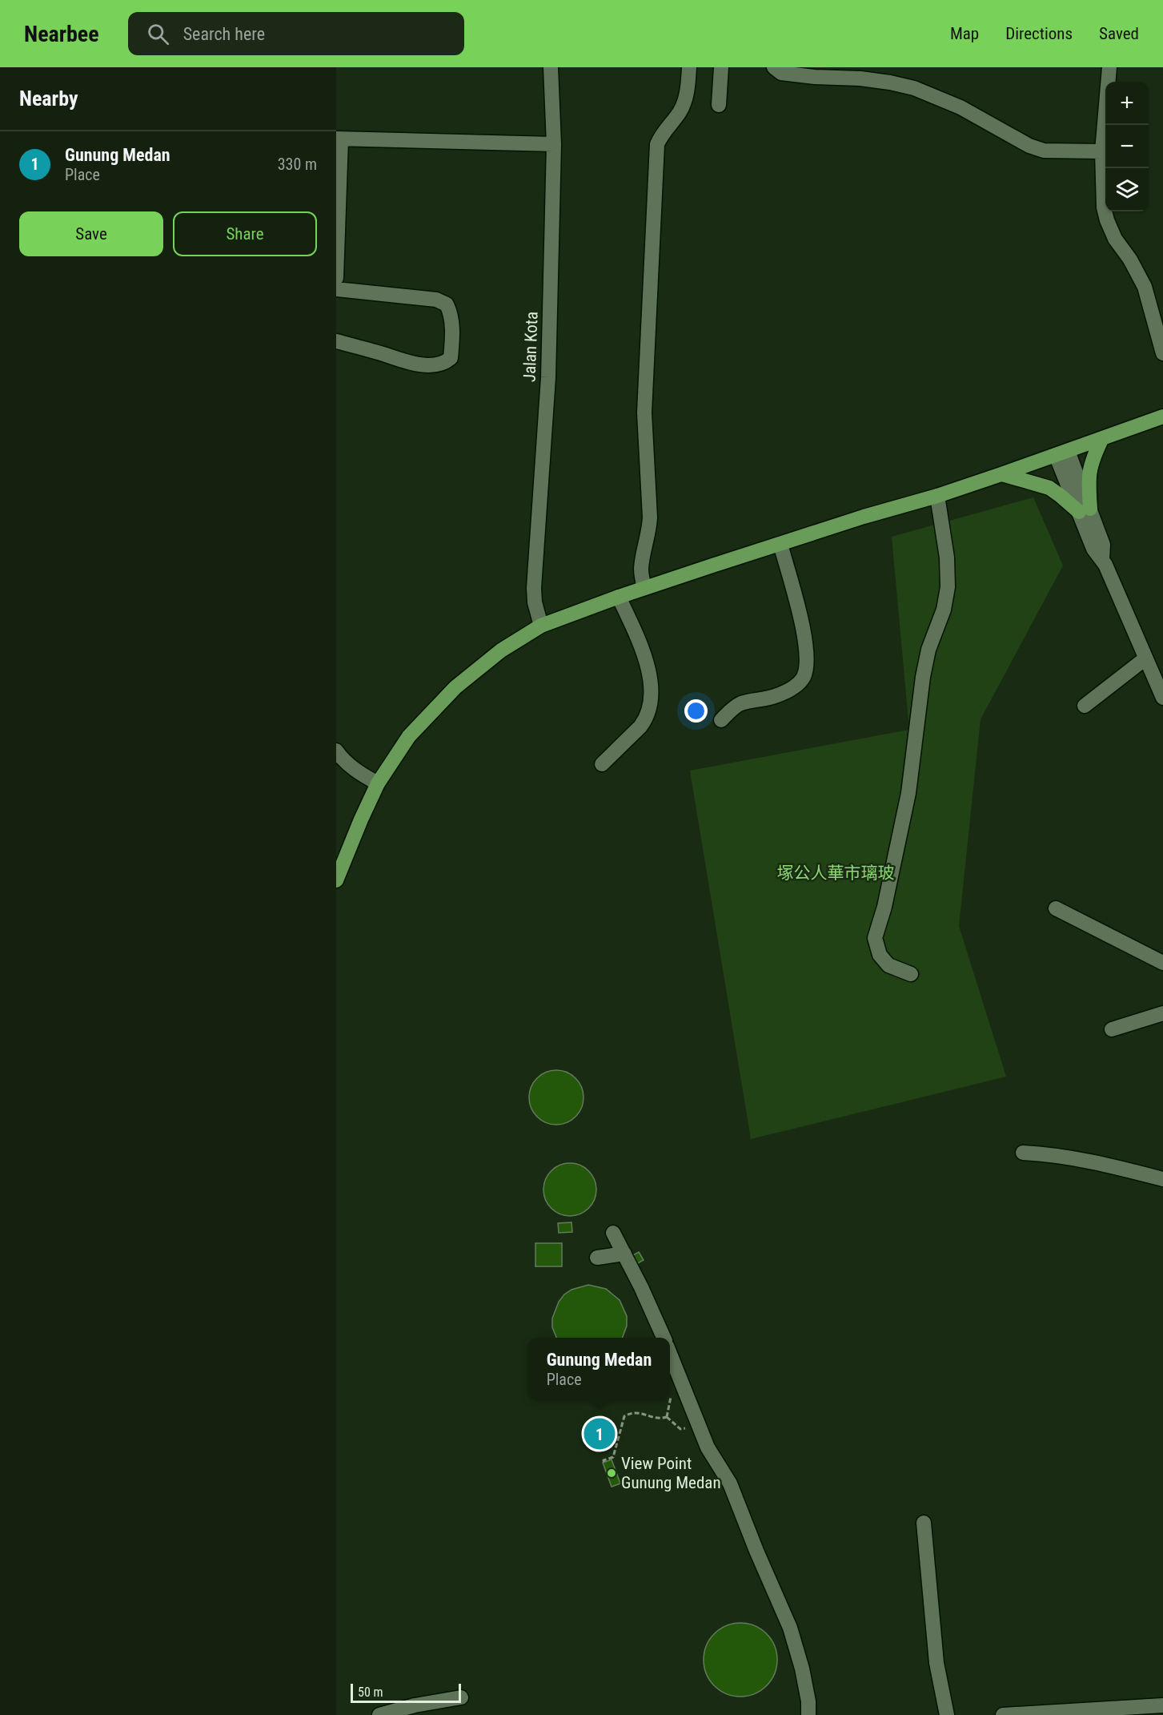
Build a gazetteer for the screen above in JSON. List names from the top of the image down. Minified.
{"streets":{"street":["Jalan Kota"]},"parks":["塚公人華市璃玻"],"places":["View Point Gunung Medan"],"scale_bar":"50 m","page":{"header":"Nearbee","search":"Search here","nav":["Map","Directions","Saved"],"heading":"Nearby","map_buttons":["+","−"],"list":[{"mark":"1","name":"Gunung Medan","note":"Place","value":"330 m"}],"buttons":["Save","Share"],"popup":["Gunung Medan","Place"],"pins":"1","scale":"50 m"}}
